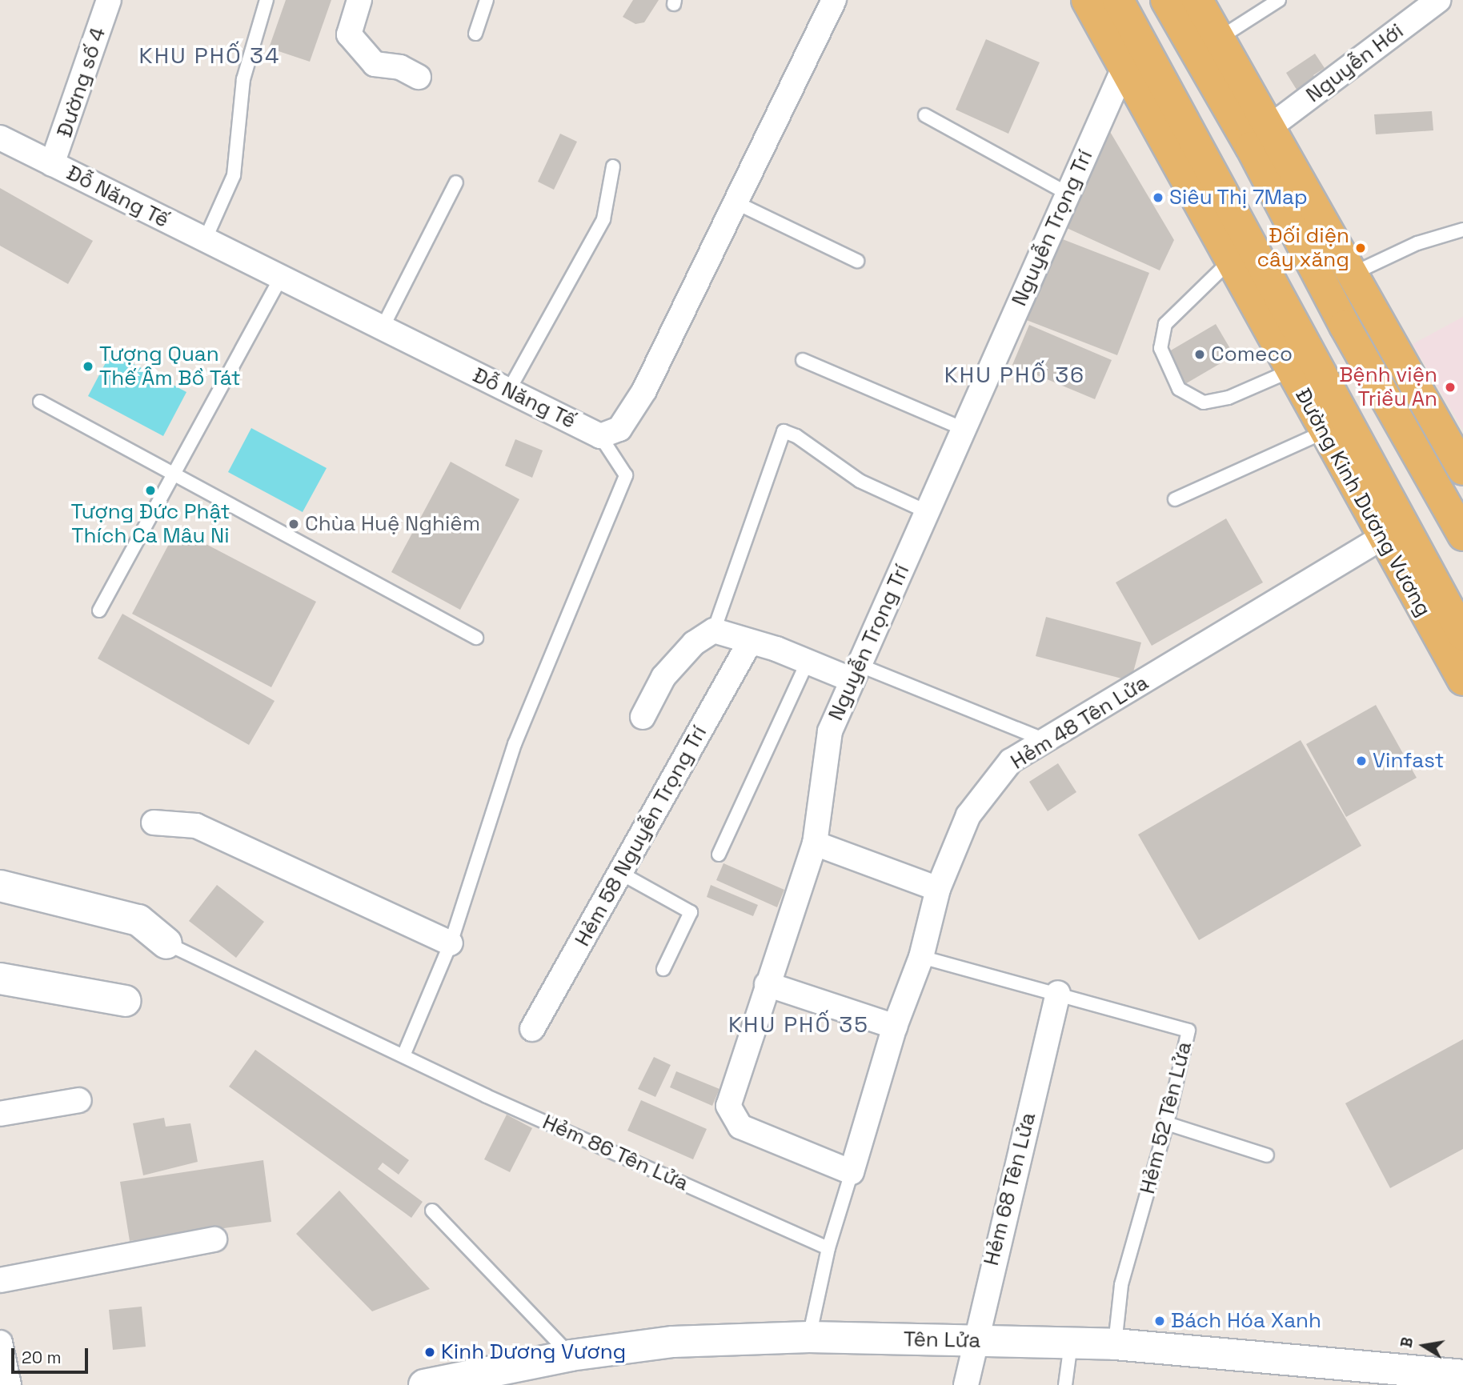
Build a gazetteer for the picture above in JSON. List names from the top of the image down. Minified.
{"streets":{"main road":["Đường Kinh Dương Vương","Tên Lửa"],"street":["Nguyễn Hới","Đường số 4","Đỗ Năng Tế","Nguyễn Trọng Trí","Hẻm 48 Tên Lửa","Hẻm 58 Nguyễn Trọng Trí","Hẻm 68 Tên Lửa"],"lane":["Hẻm 52 Tên Lửa","Hẻm 86 Tên Lửa"]},"crossings":[["Đường số 4","Đỗ Năng Tế"],["Nguyễn Trọng Trí","Đường Kinh Dương Vương"],["Nguyễn Trọng Trí","Hẻm 48 Tên Lửa"],["Đường Kinh Dương Vương","Hẻm 48 Tên Lửa"],["Hẻm 48 Tên Lửa","Hẻm 52 Tên Lửa"],["Hẻm 52 Tên Lửa","Hẻm 68 Tên Lửa"],["Hẻm 52 Tên Lửa","Tên Lửa"],["Hẻm 68 Tên Lửa","Tên Lửa"]],"districts":["KHU PHỐ 34","KHU PHỐ 36","KHU PHỐ 35"],"places":["Siêu Thị 7Map","Đối diện cây xăng","Comeco","Tượng Quan Thế Âm Bồ Tát","Bệnh viện Triều An","Tượng Đức Phật Thích Ca Mâu Ni","Chùa Huệ Nghiêm","Vinfast","Bách Hóa Xanh","Kinh Dương Vương"],"scale_bar":"20 m","north":"left"}
